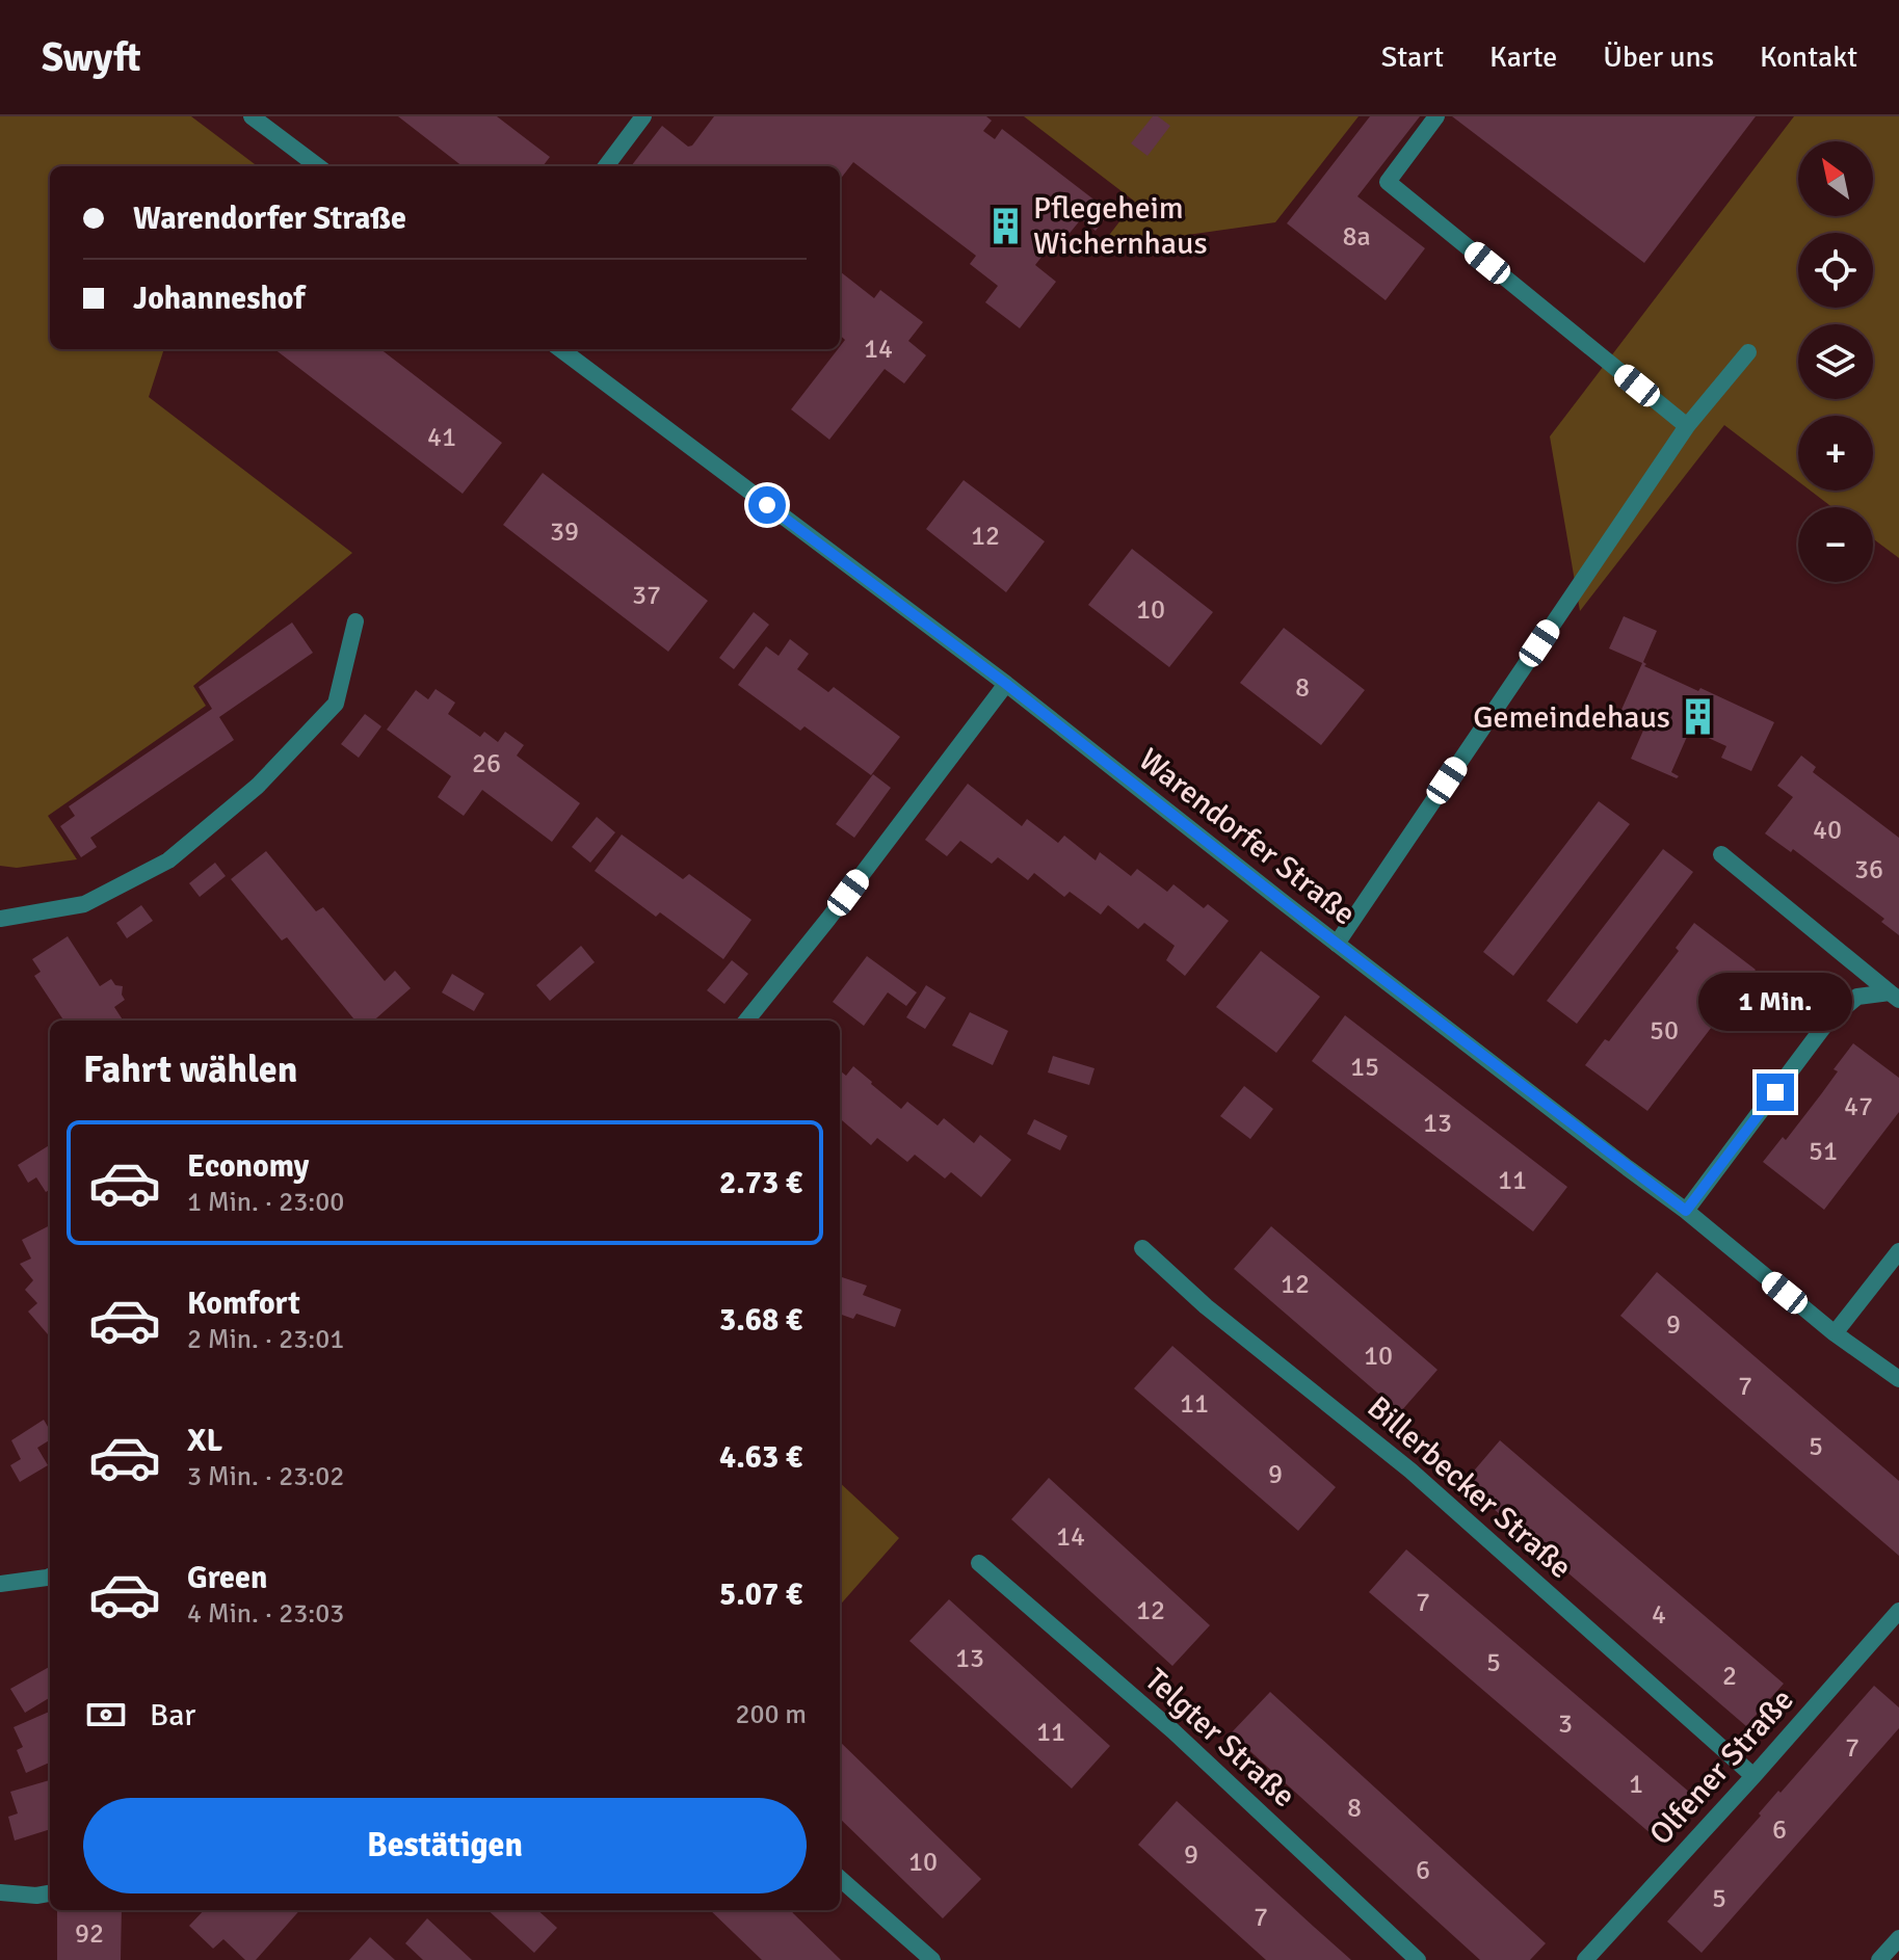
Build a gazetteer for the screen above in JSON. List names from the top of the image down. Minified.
{"streets":{"street":["Warendorfer Straße","Billerbecker Straße","Telgter Straße","Olfener Straße"]},"crossings":[["Billerbecker Straße","Olfener Straße"]],"places":{"building":["Pflegeheim Wichernhaus","Gemeindehaus"]},"house_numbers":["8a","14","41","39","12","37","10","8","26","40","36","50","15","47","13","51","11","12","9","10","7","11","5","9","14","7","12","4","13","5","2","3","11","7","1","8","6","9","10","6","5","7","92"],"north":"top left","page":{"header":"Swyft","nav":["Start","Karte","Über uns","Kontakt"],"map_buttons":["+","−"],"banner":["Warendorfer Straße","Johanneshof"],"bubble":"1 Min.","heading":"Fahrt wählen","list":[{"name":"Economy","note":"1 Min. · 23:00","value":"2.73 €"},{"name":"Komfort","note":"2 Min. · 23:01","value":"3.68 €"},{"name":"XL","note":"3 Min. · 23:02","value":"4.63 €"},{"name":"Green","note":"4 Min. · 23:03","value":"5.07 €"}],"pay":["Bar","200 m"],"buttons":"Bestätigen"}}
